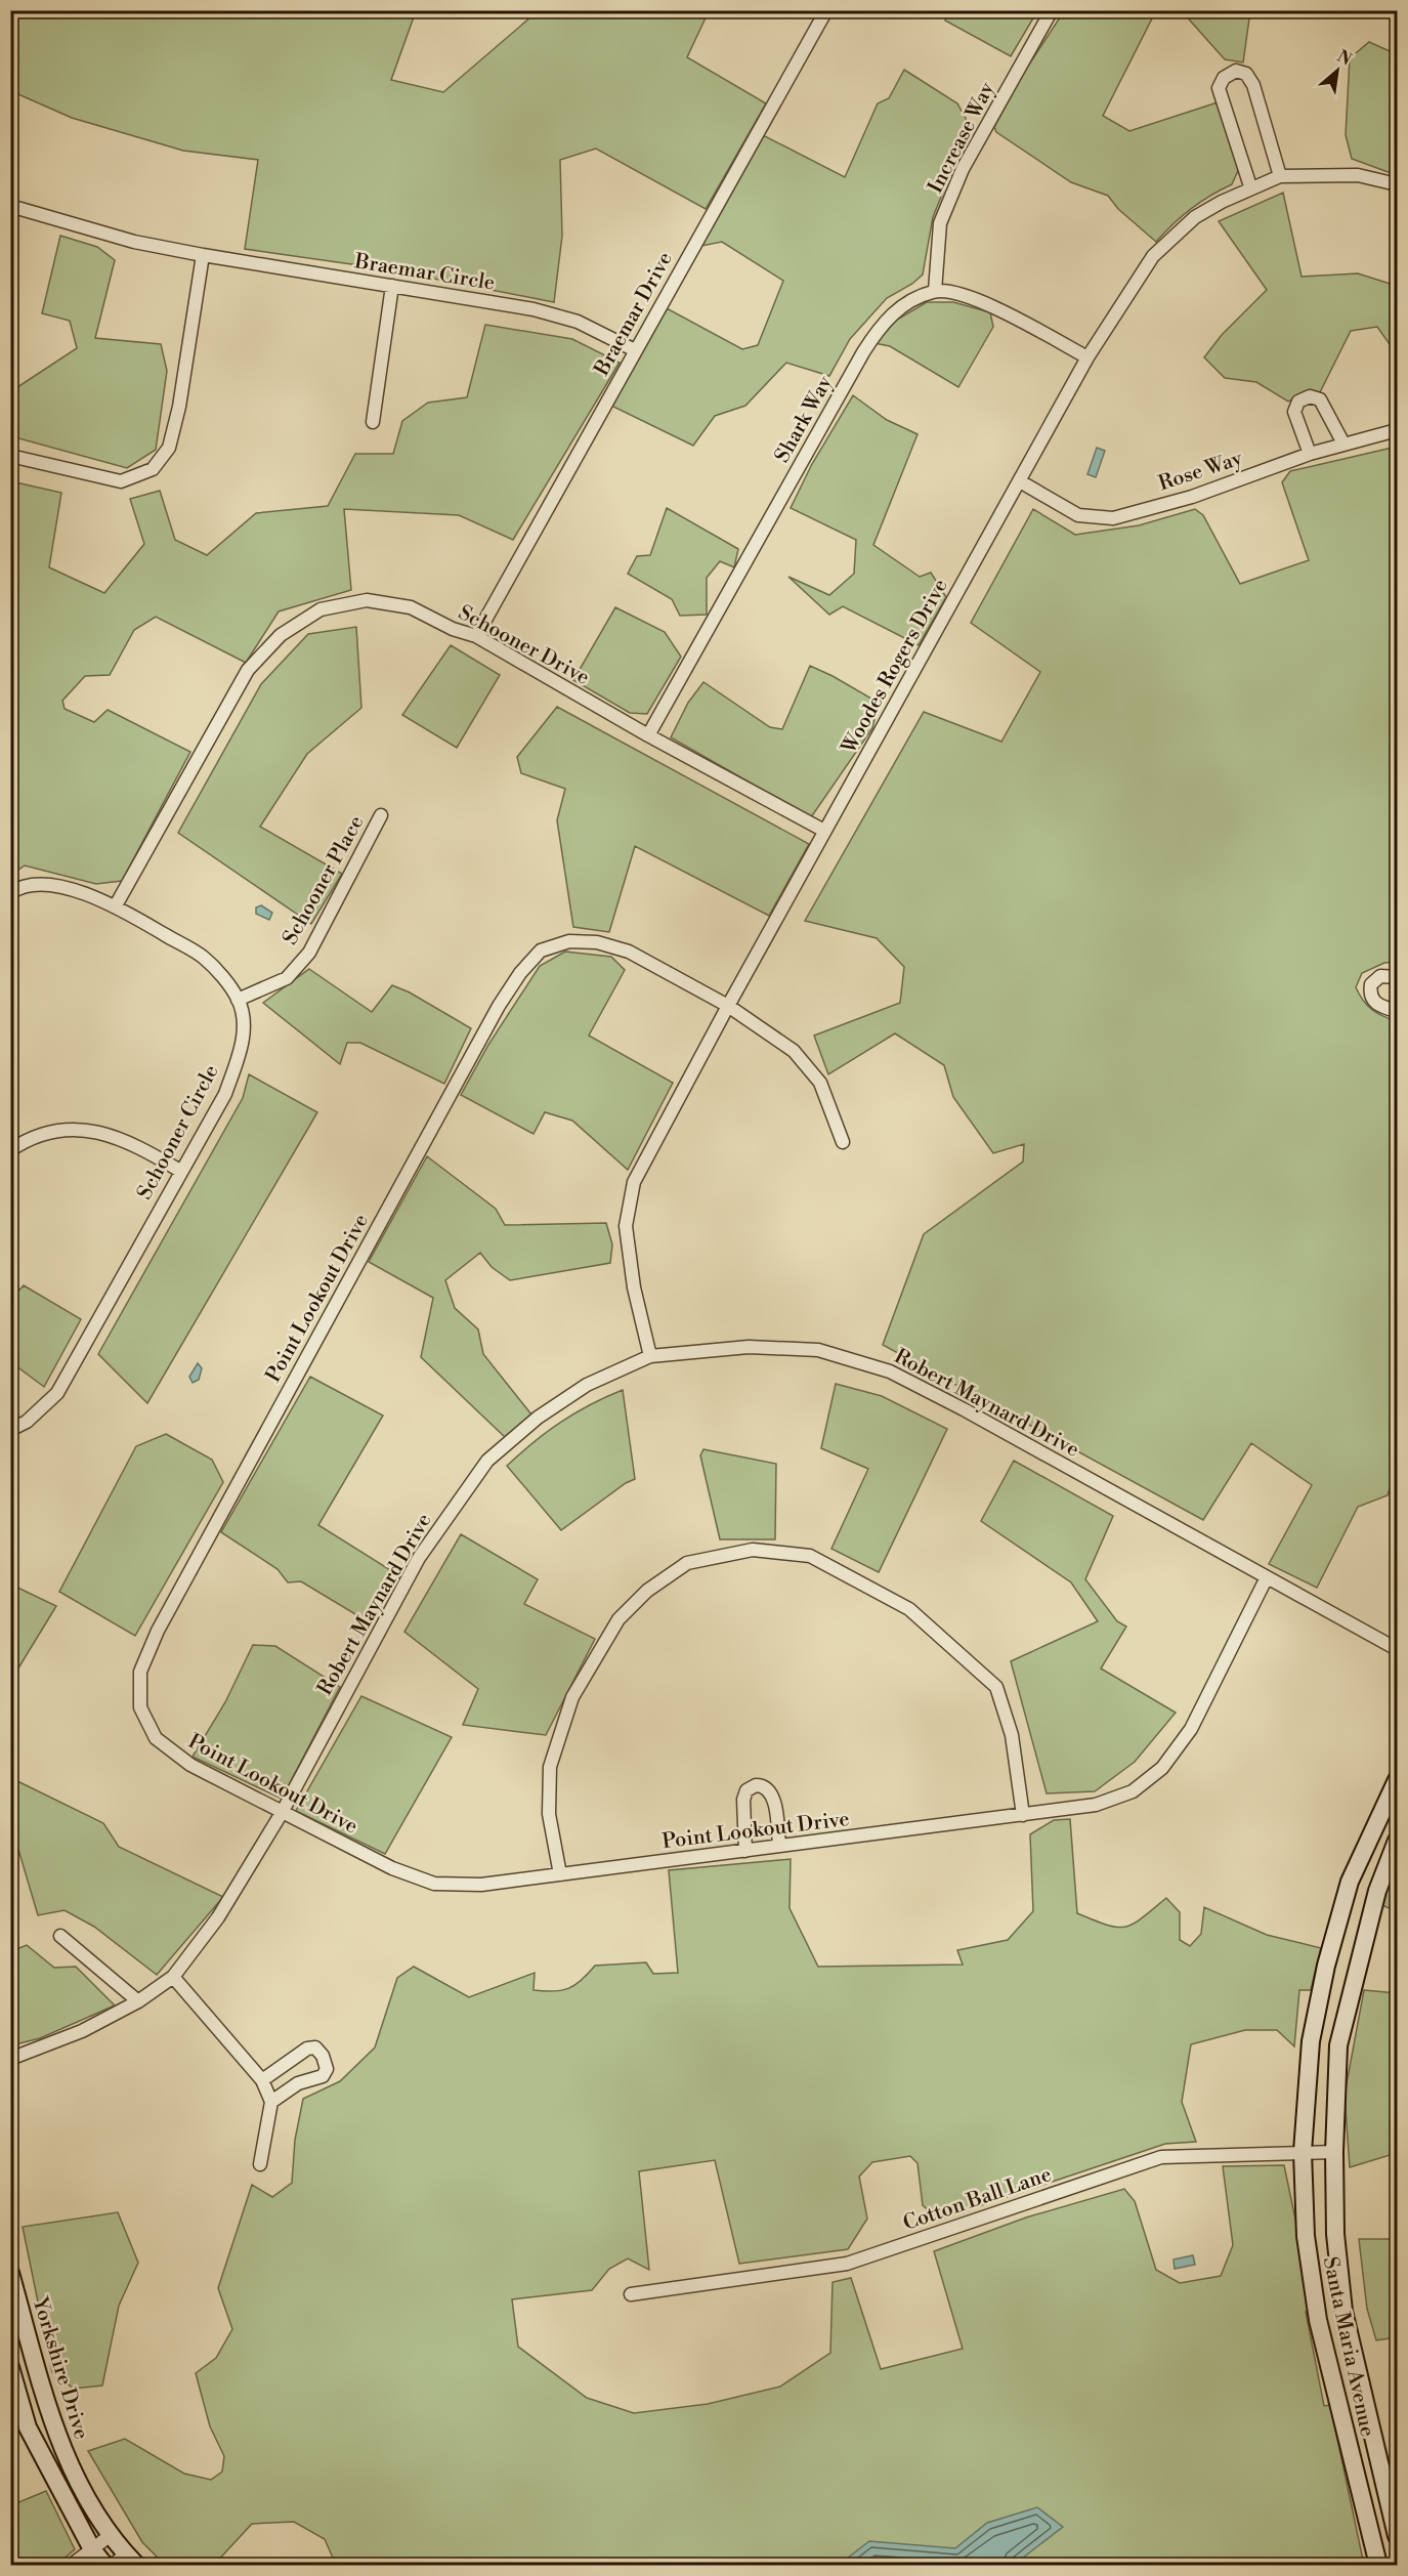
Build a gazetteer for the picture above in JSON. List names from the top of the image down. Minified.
{"streets":{"street":["Increase Way","Braemar Circle","Braemar Drive","Shark Way","Rose Way","Schooner Drive","Woodes Rogers Drive","Schooner Place","Schooner Circle","Point Lookout Drive","Robert Maynard Drive","Cotton Ball Lane","Santa Maria Avenue","Yorkshire Drive"]},"crossings":[["Increase Way","Shark Way"],["Braemar Circle","Braemar Drive"],["Braemar Drive","Schooner Drive"],["Shark Way","Schooner Drive"],["Rose Way","Woodes Rogers Drive"],["Schooner Drive","Woodes Rogers Drive"],["Schooner Drive","Schooner Circle"],["Woodes Rogers Drive","Point Lookout Drive"],["Woodes Rogers Drive","Robert Maynard Drive"],["Schooner Place","Schooner Circle"],["Point Lookout Drive","Robert Maynard Drive"],["Cotton Ball Lane","Santa Maria Avenue"]],"north":"top right"}
